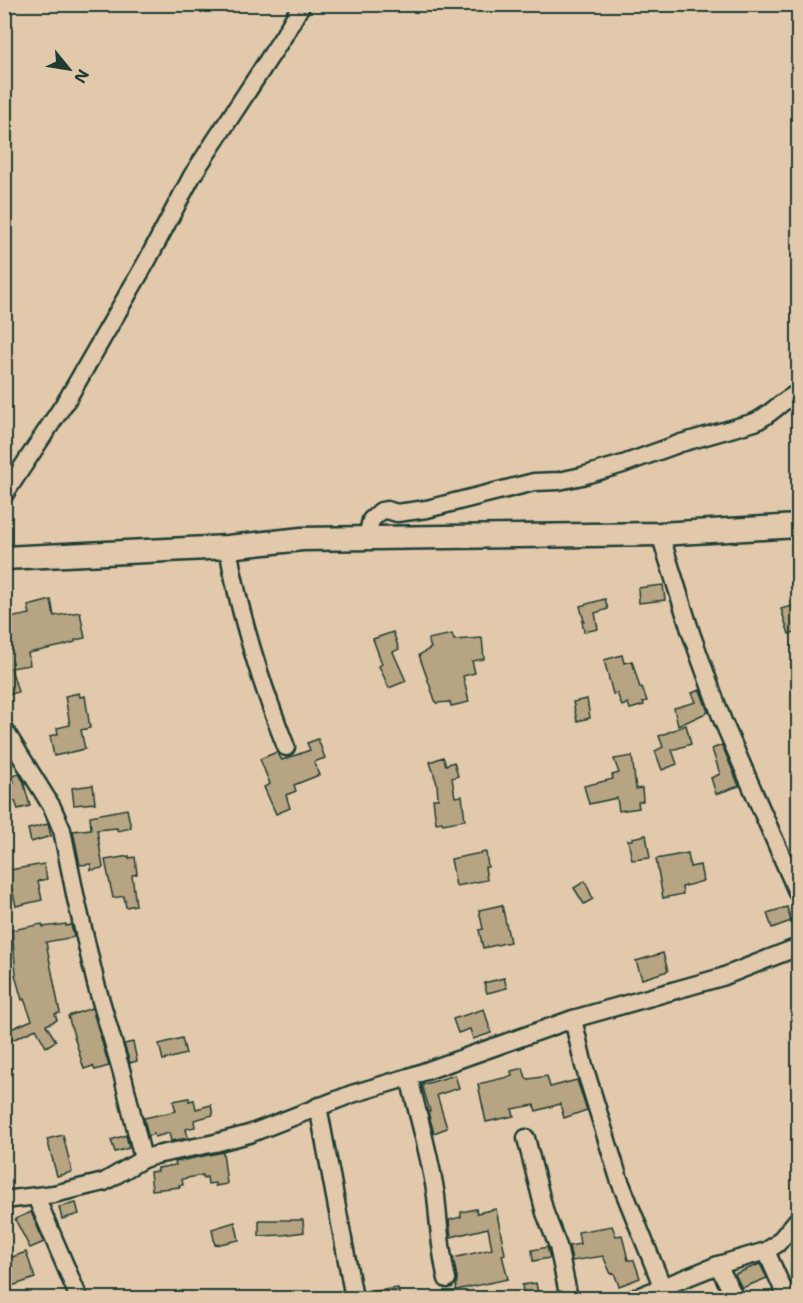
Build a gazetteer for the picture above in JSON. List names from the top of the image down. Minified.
{"north":"bottom right"}
